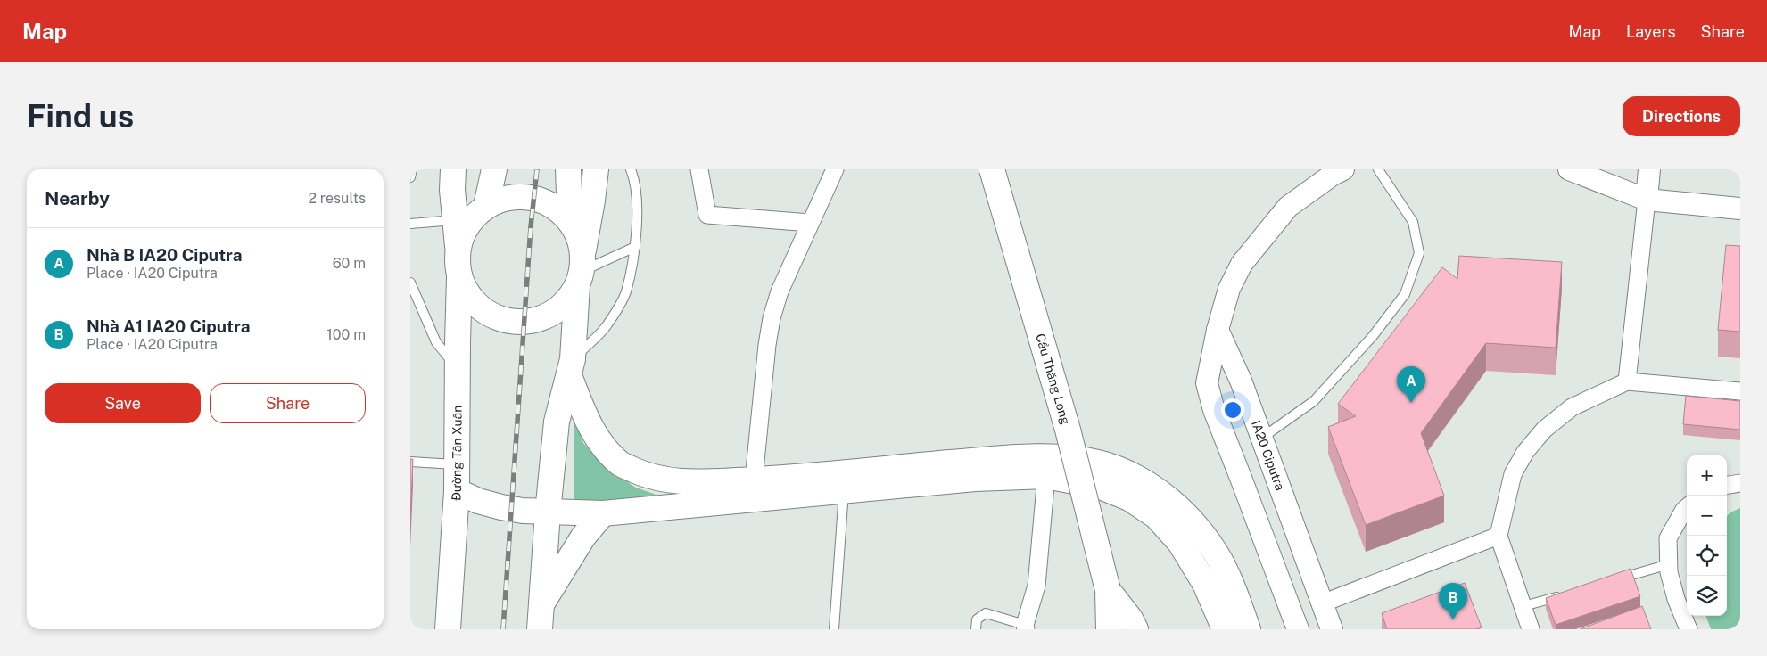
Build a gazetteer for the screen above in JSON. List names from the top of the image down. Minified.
{"streets":{"main road":["Cầu Thăng Long","Đường Tân Xuân"],"street":["IA20 Ciputra"]},"page":{"header":"Map","nav":["Map","Layers","Share"],"buttons":["Directions",["Save","Share"]],"title":"Find us","heading":["Nearby","2 results"],"list":[{"mark":"A","name":"Nhà B IA20 Ciputra","note":"Place · IA20 Ciputra","value":"60 m"},{"mark":"B","name":"Nhà A1 IA20 Ciputra","note":"Place · IA20 Ciputra","value":"100 m"}],"pins":["A","B"],"map_buttons":["+","−"]}}
